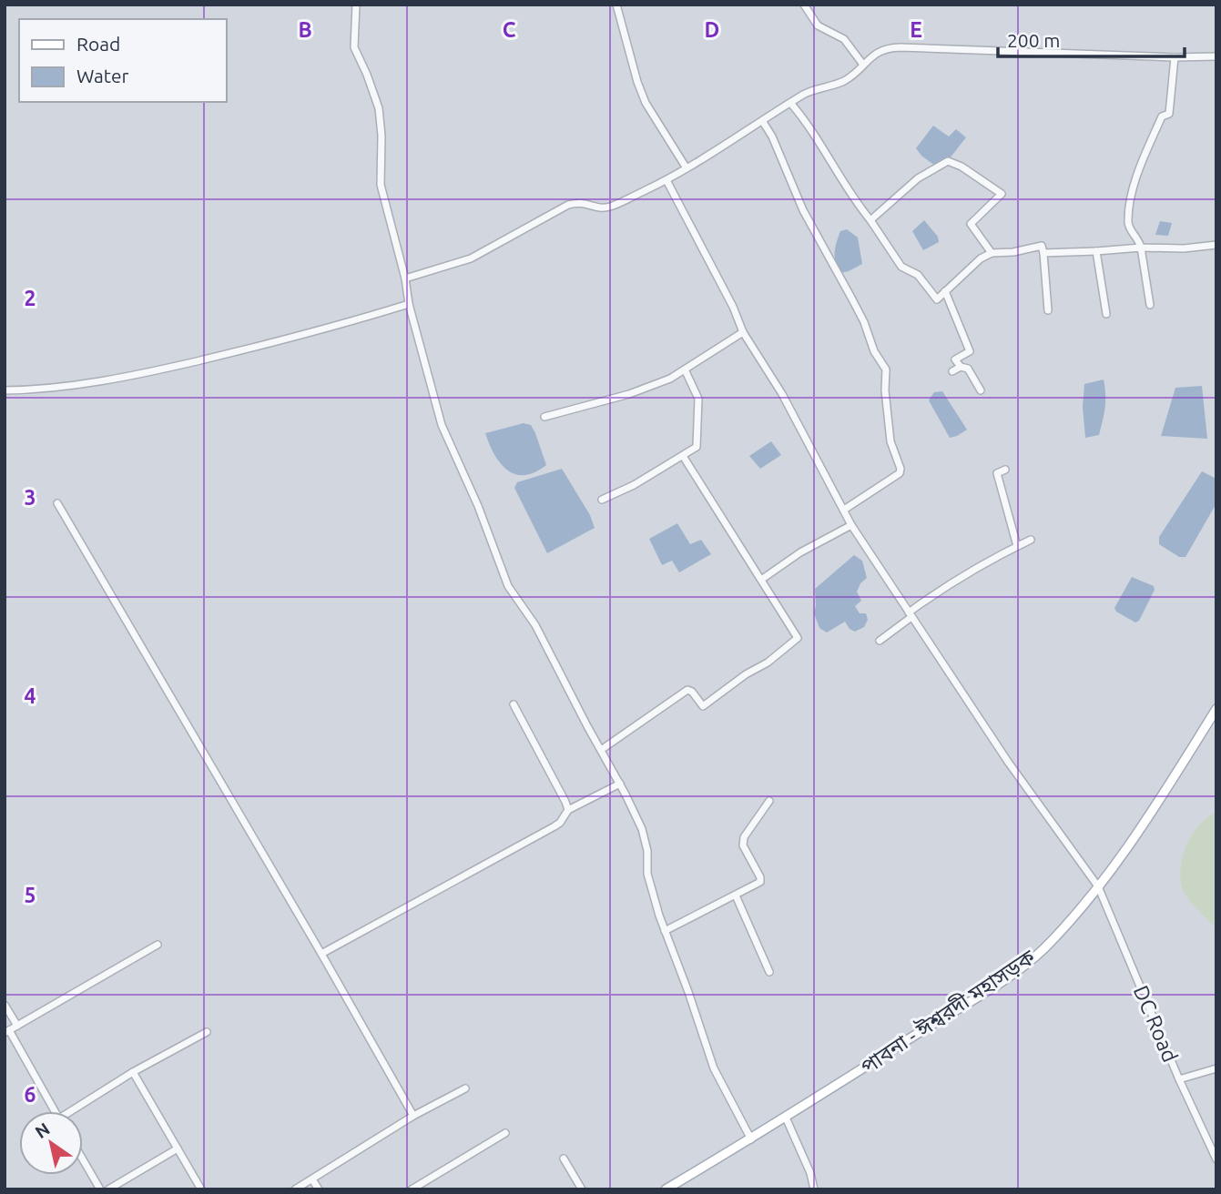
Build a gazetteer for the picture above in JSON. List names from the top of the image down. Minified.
{"streets":{"main road":["পাবনা - ঈশ্বরদী মহাসড়ক"],"street":["DC Road"]},"crossings":[["পাবনা - ঈশ্বরদী মহাসড়ক","DC Road"]],"legend":["Road","Water"],"scale_bar":"200 m","north":"top left","grid":{"columns":["B","C","D","E"],"rows":["2","3","4","5","6"]}}
